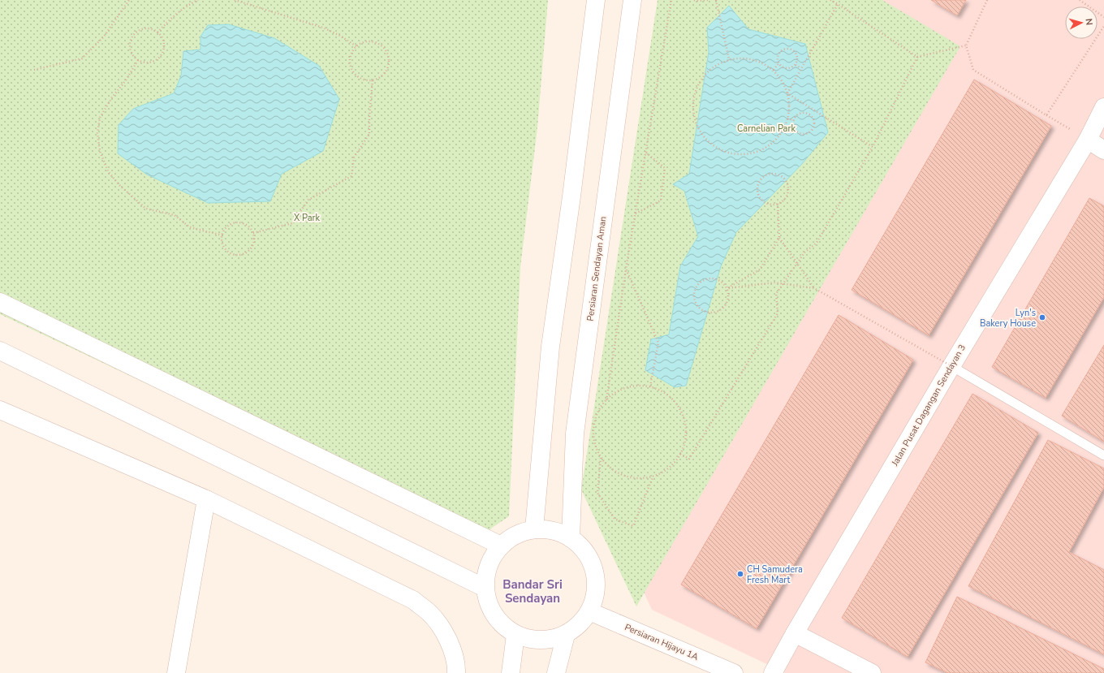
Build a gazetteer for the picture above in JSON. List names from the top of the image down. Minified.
{"streets":{"street":["Persiaran Sendayan Aman","Jalan Pusat Dagangan Sendayan 3","Persiaran Hijayu 1A"]},"crossings":[["Persiaran Sendayan Aman","Persiaran Hijayu 1A"]],"districts":["Bandar Sri Sendayan"],"parks":["Carnelian Park","X Park"],"places":["Lyn's Bakery House","CH Samudera Fresh Mart"],"north":"right"}
